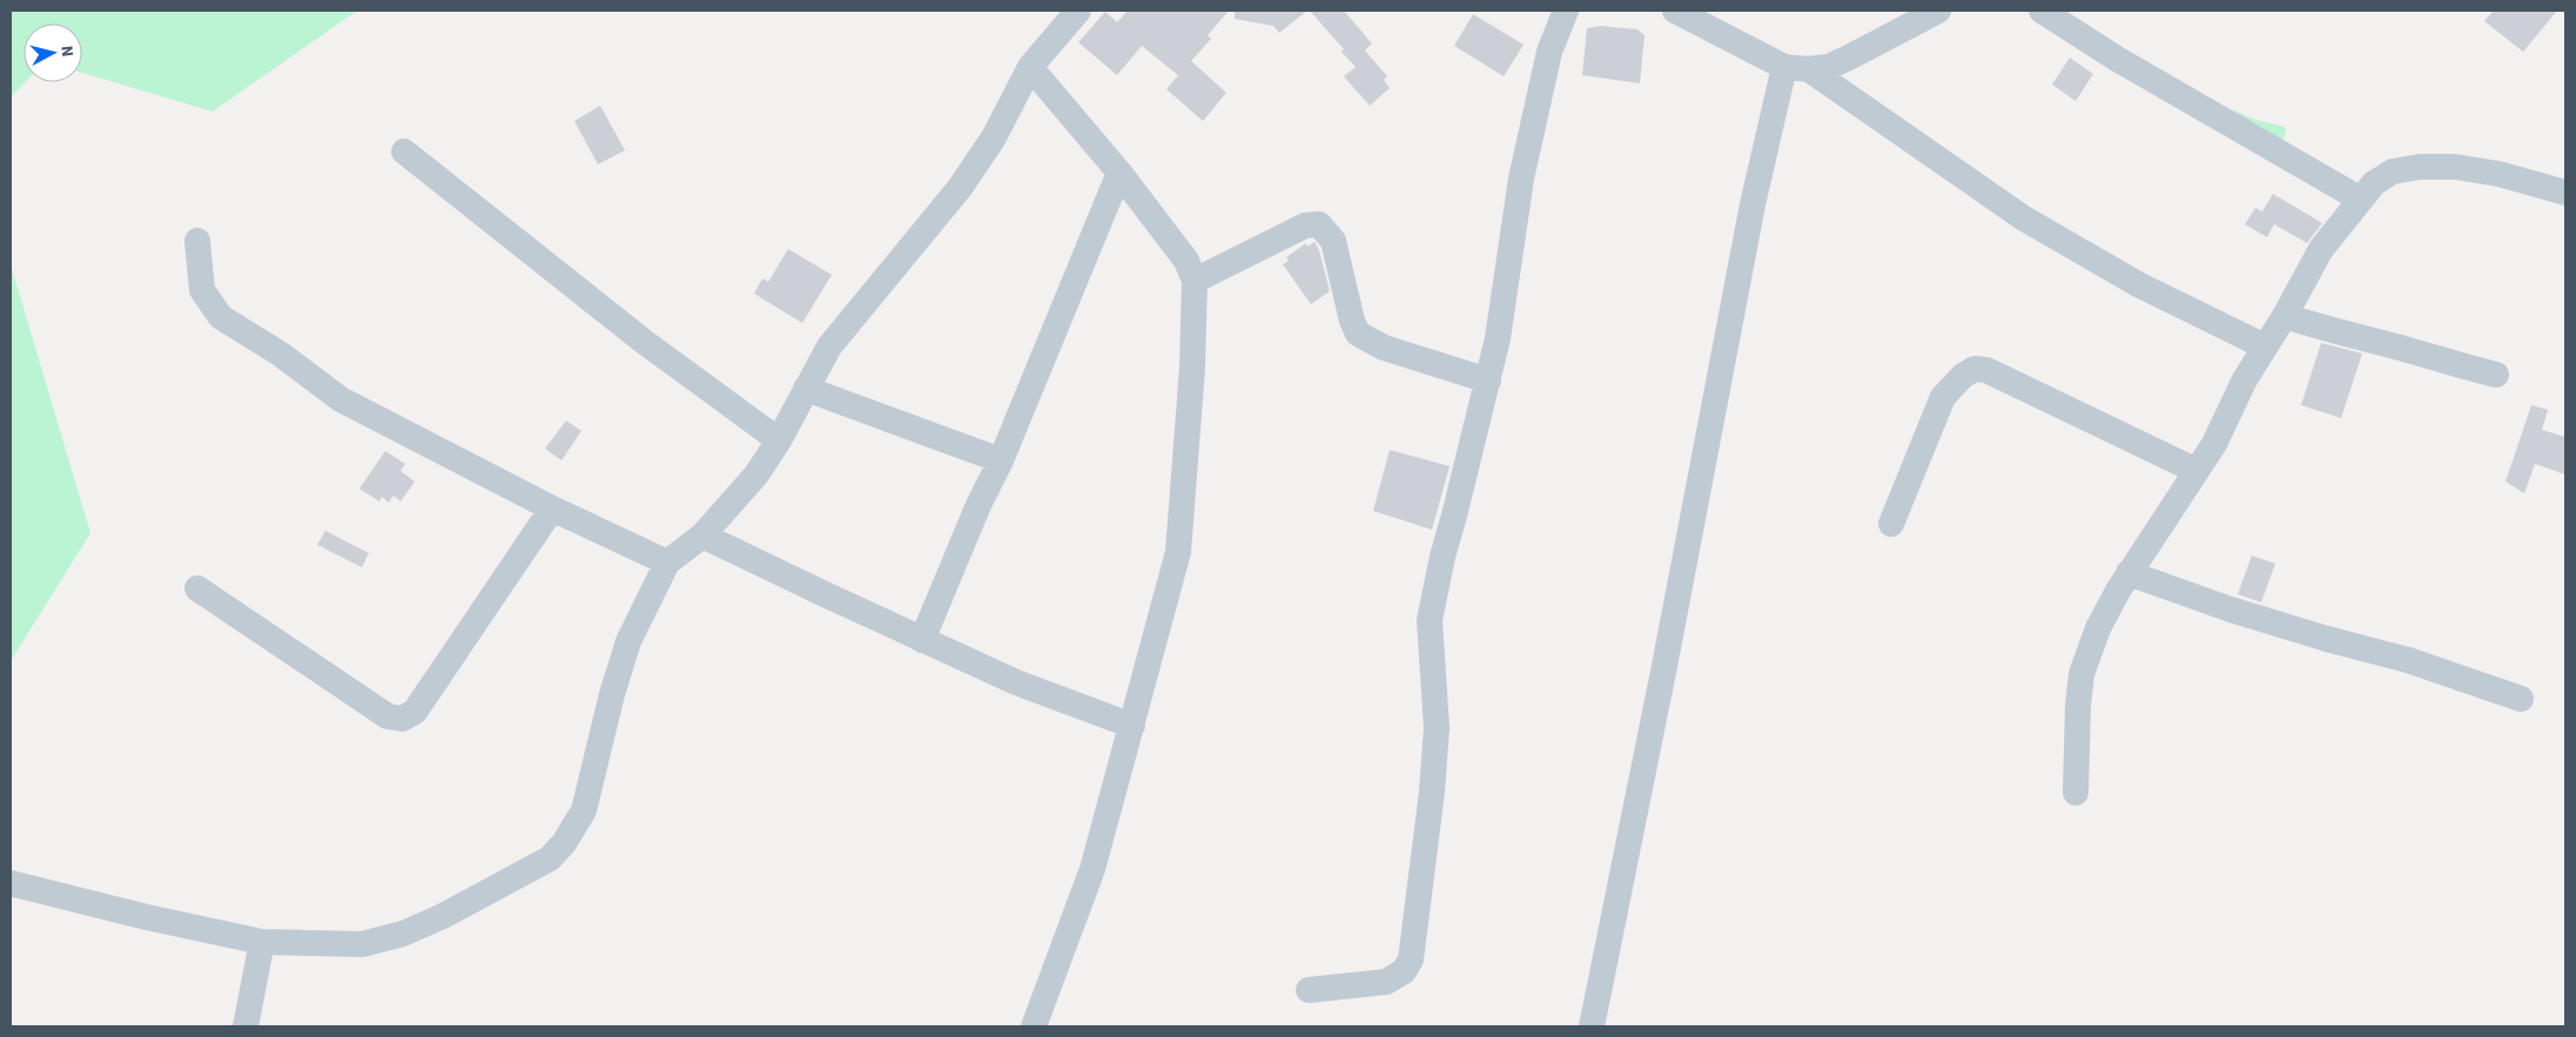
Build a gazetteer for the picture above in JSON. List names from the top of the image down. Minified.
{"north":"right"}
